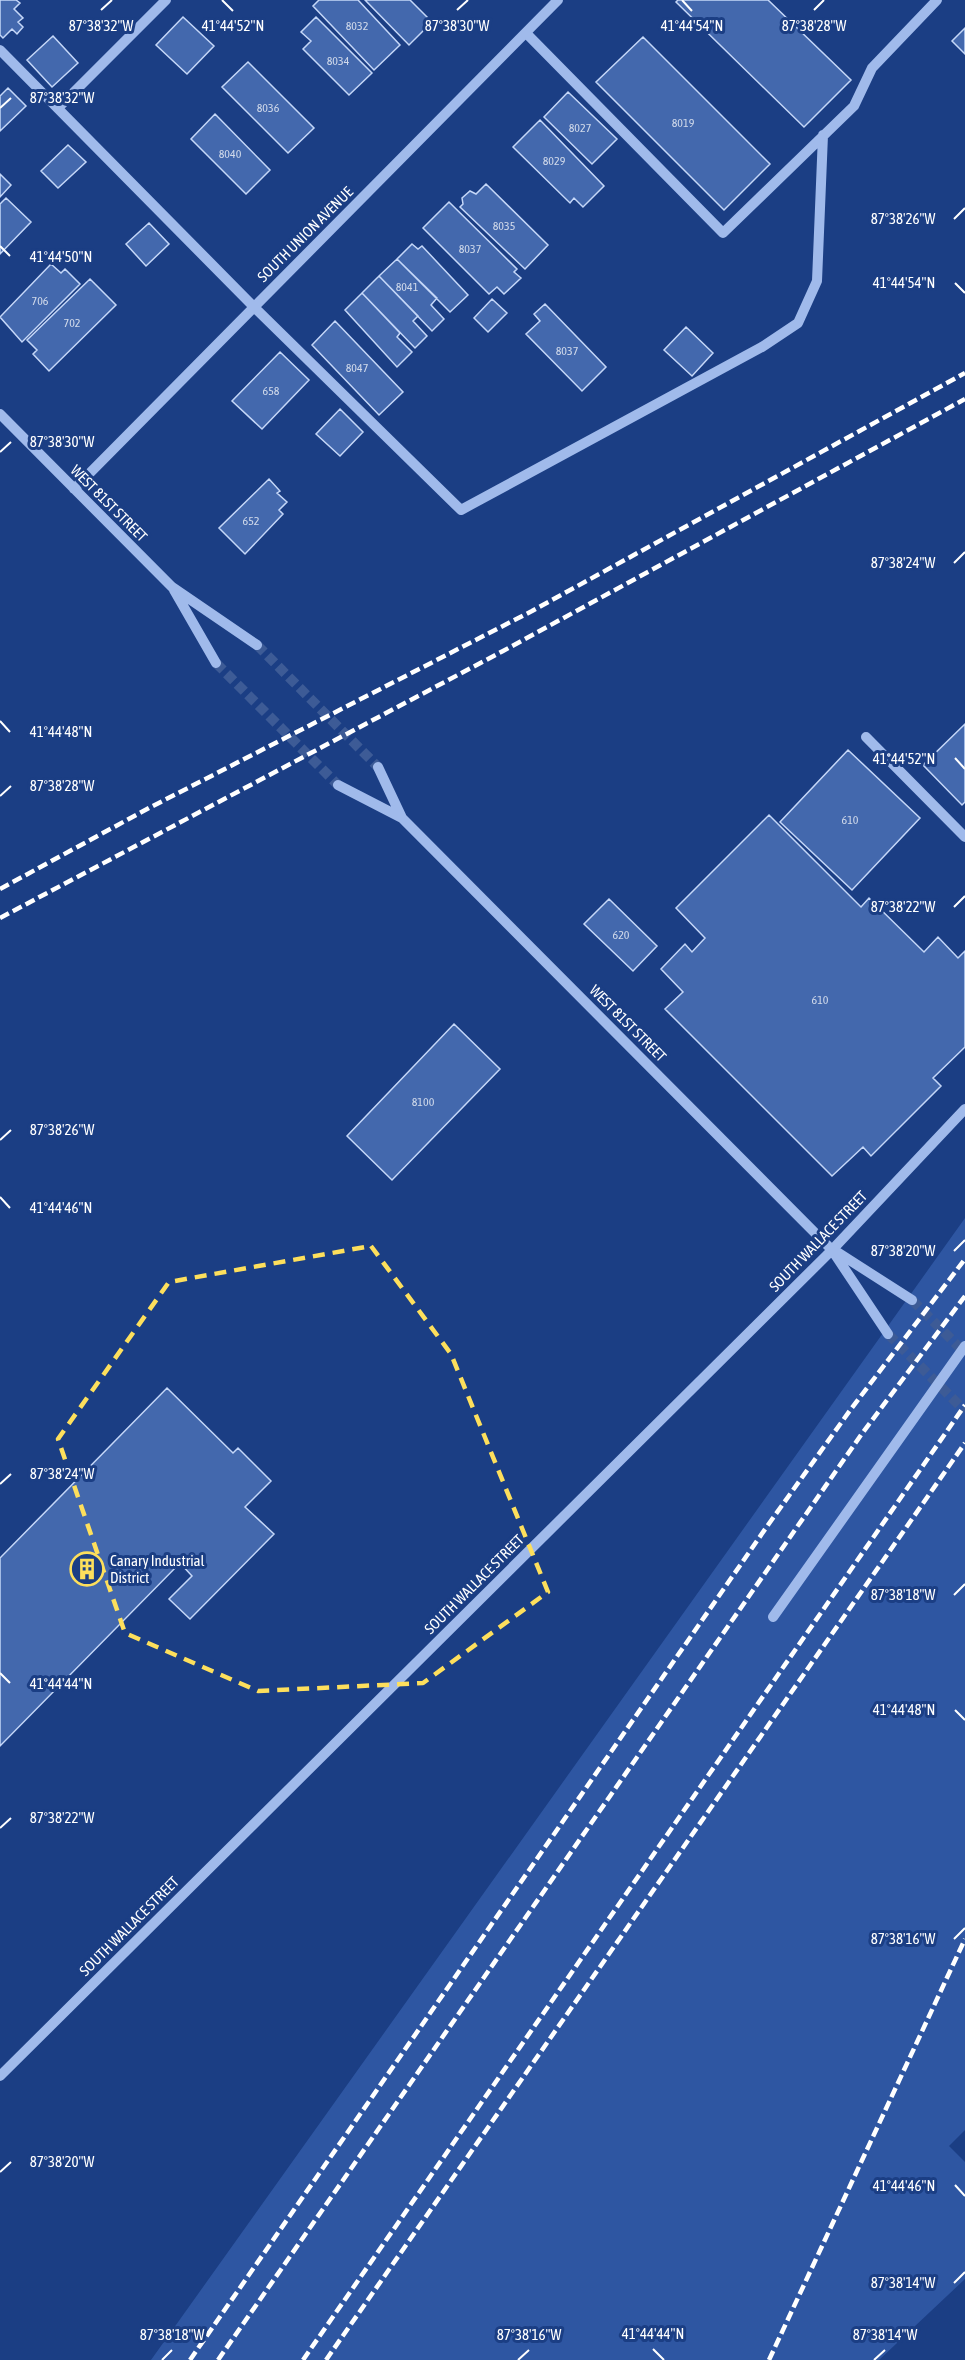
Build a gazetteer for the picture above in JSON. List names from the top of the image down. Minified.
{"streets":{"street":["SOUTH UNION AVENUE","WEST 81ST STREET","SOUTH WALLACE STREET"]},"crossings":[["SOUTH UNION AVENUE","WEST 81ST STREET"],["WEST 81ST STREET","SOUTH WALLACE STREET"]],"places":{"building":["Canary Industrial District"]},"house_numbers":["8032","8034","8036","8019","8027","8040","8029","8035","8037","8041","706","702","8037","8047","658","652","610","620","610","8100"],"coordinates":["87°38'32\"W","87°38'30\"W","87°38'28\"W","41°44'52\"N","41°44'54\"N","87°38'26\"W","41°44'50\"N","87°38'24\"W","41°44'48\"N","87°38'22\"W","41°44'46\"N","87°38'20\"W","87°38'18\"W","41°44'44\"N","87°38'16\"W","87°38'14\"W"]}
